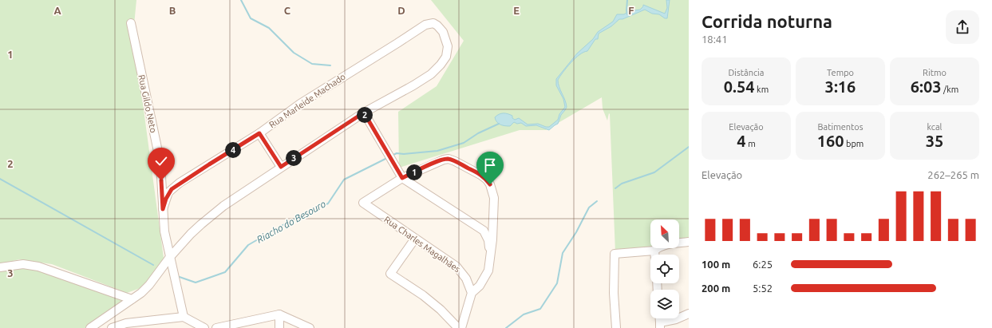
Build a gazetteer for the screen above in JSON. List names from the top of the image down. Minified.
{"streets":{"street":["Rua Marleide Machado","Rua Gildo Neto","Rua Charles Magalhães"]},"crossings":[["Rua Marleide Machado","Rua Gildo Neto"]],"water":["Riacho do Besouro"],"north":"top left","page":{"heading":["Corrida noturna","18:41"],"stats":[["Distância","0.54 km"],["Tempo","3:16"],["Ritmo","6:03 /km"],["Elevação","4 m"],["Batimentos","160 bpm"],["kcal","35"]],"pins":["2","4","3","1"],"chart":["Elevação","262–265 m"],"list":[{"name":"100 m","note":"6:25"},{"name":"200 m","note":"5:52"}]},"grid":{"columns":["A","B","C","D","E","F"],"rows":["1","2","3"]}}
